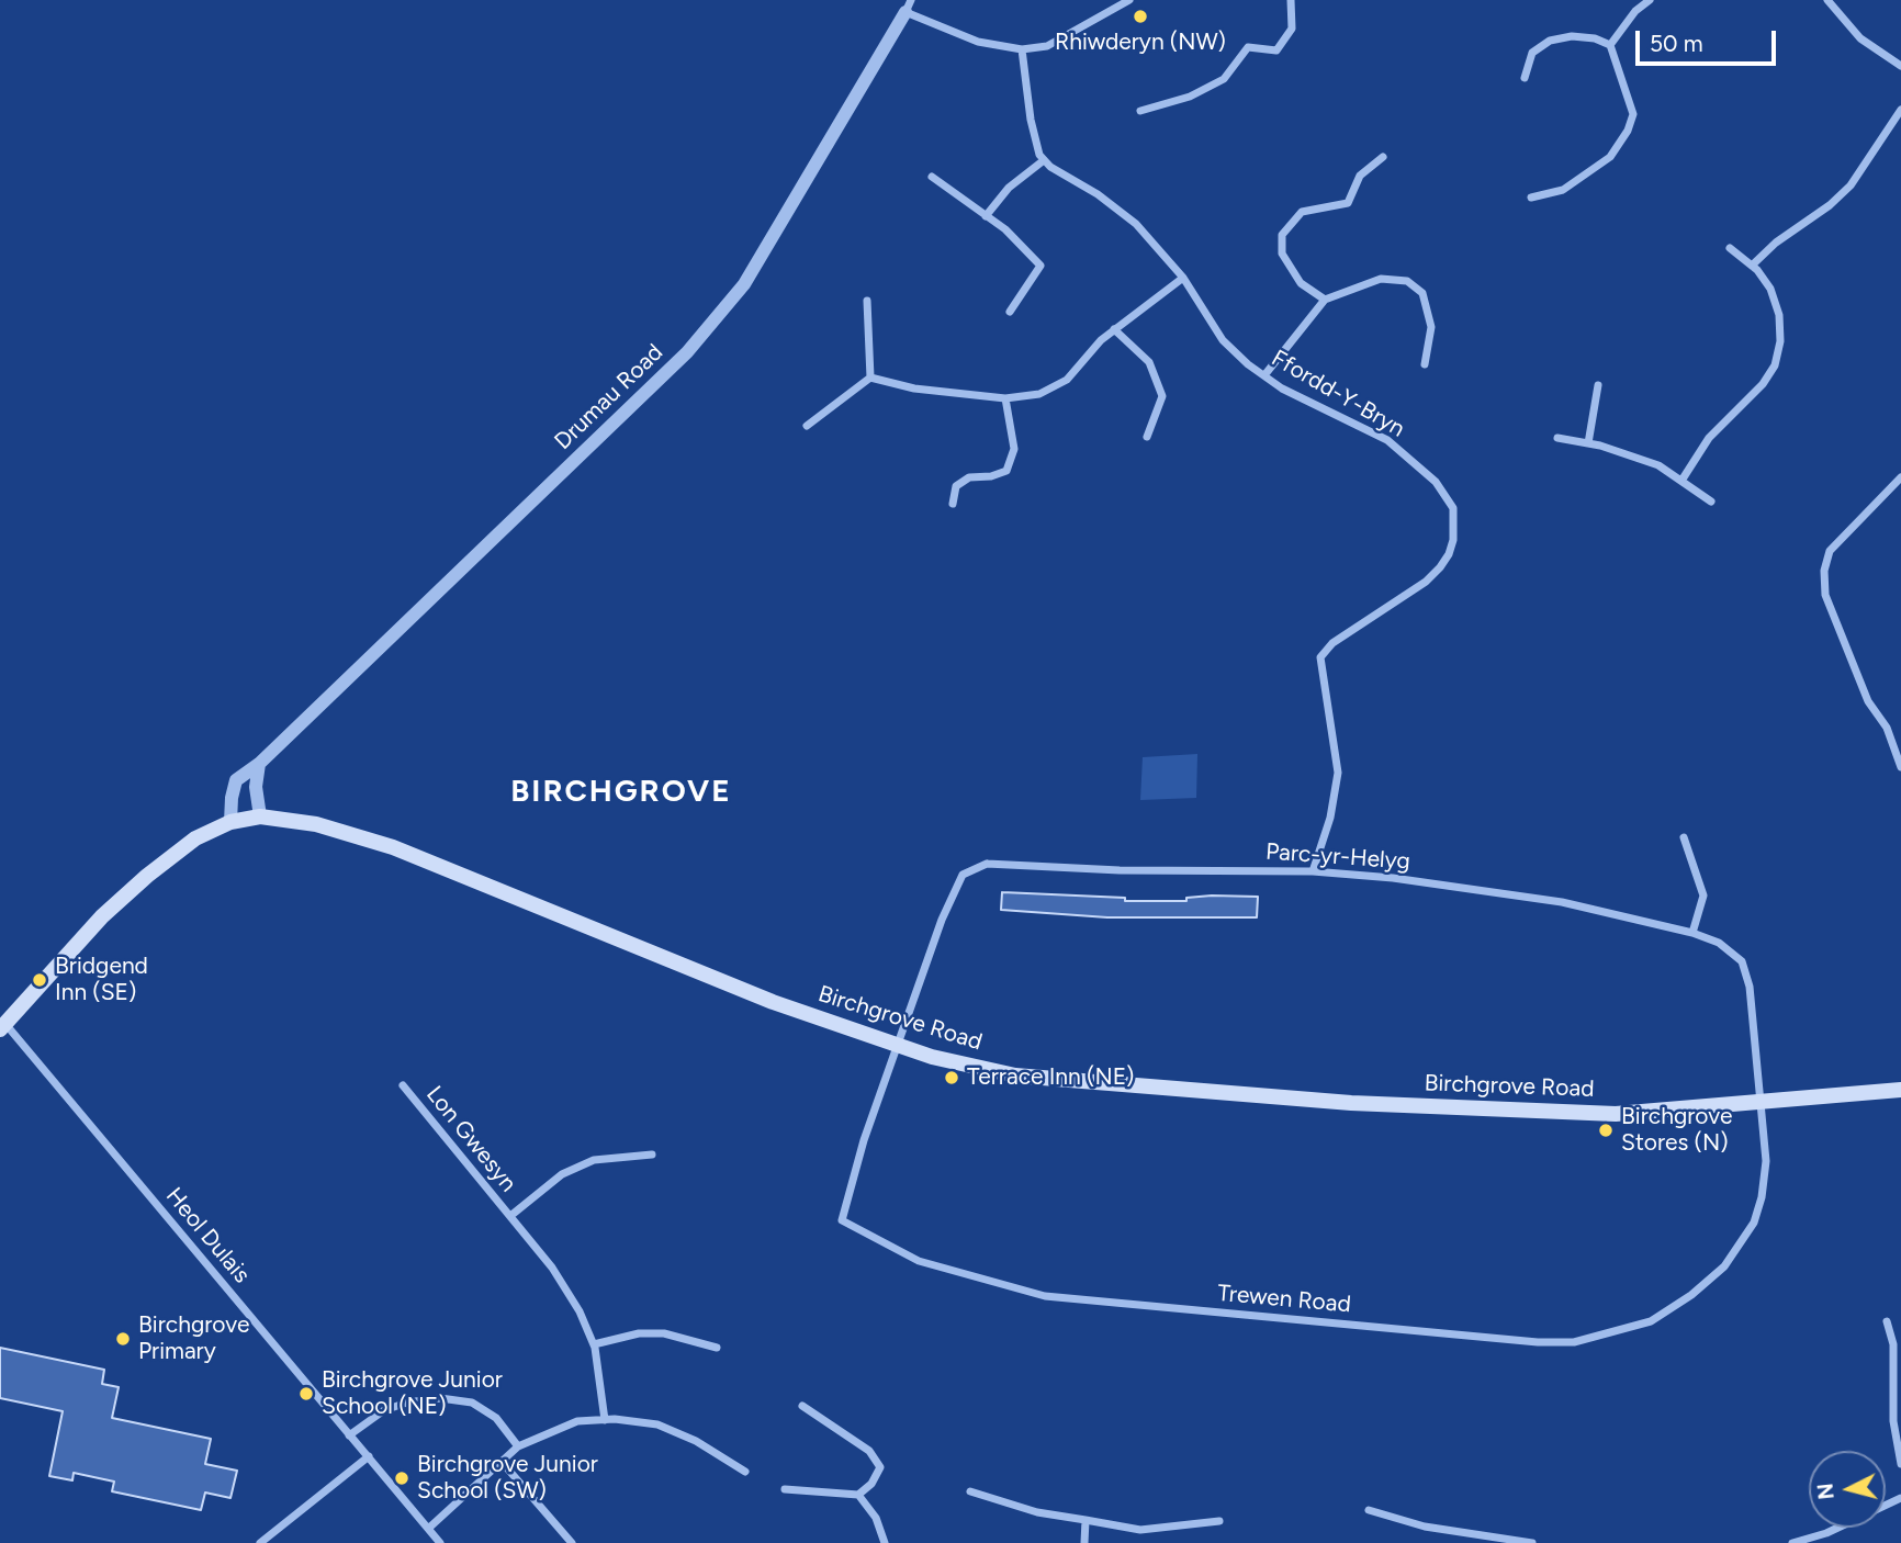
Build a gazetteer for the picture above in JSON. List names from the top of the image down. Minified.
{"streets":{"main road":["Birchgrove Road"],"street":["Ffordd-Y-Bryn","Drumau Road","Parc-yr-Helyg","Lon Gwesyn","Heol Dulais","Trewen Road"]},"crossings":[["Ffordd-Y-Bryn","Parc-yr-Helyg"],["Drumau Road","Birchgrove Road"],["Parc-yr-Helyg","Birchgrove Road"],["Parc-yr-Helyg","Trewen Road"],["Birchgrove Road","Heol Dulais"],["Birchgrove Road","Trewen Road"]],"districts":["BIRCHGROVE"],"places":["Rhiwderyn (NW)","Bridgend Inn (SE)","Terrace Inn (NE)","Birchgrove Stores (N)","Birchgrove Primary","Birchgrove Junior School (NE)","Birchgrove Junior School (SW)"],"scale_bar":"50 m","north":"left"}
